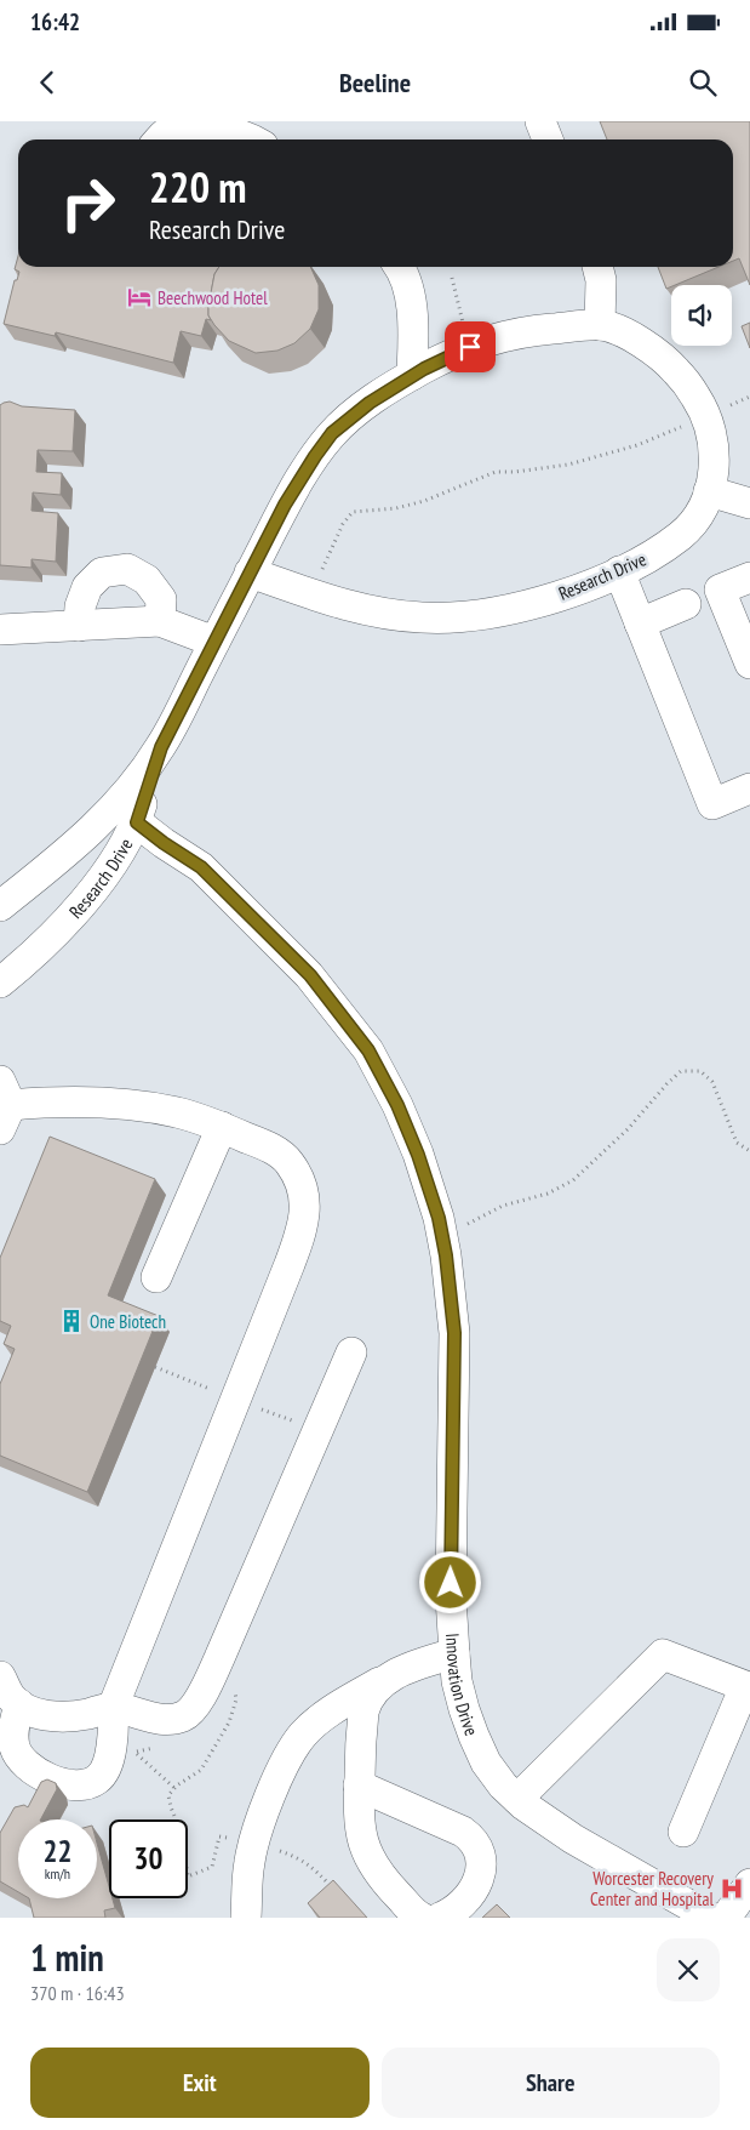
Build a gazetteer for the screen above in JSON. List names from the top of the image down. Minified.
{"streets":{"street":["Research Drive","Innovation Drive"]},"crossings":[["Research Drive","Innovation Drive"]],"places":{"hotel":["Beechwood Hotel"],"building":["One Biotech"],"hospital":["Worcester Recovery Center and Hospital"]},"page":{"status":"16:42","header":"Beeline","turn":["220 m","Research Drive"],"speed":"22 km/h","limit":"30","heading":["1 min","370 m · 16:43"],"buttons":["Exit","Share"]}}
